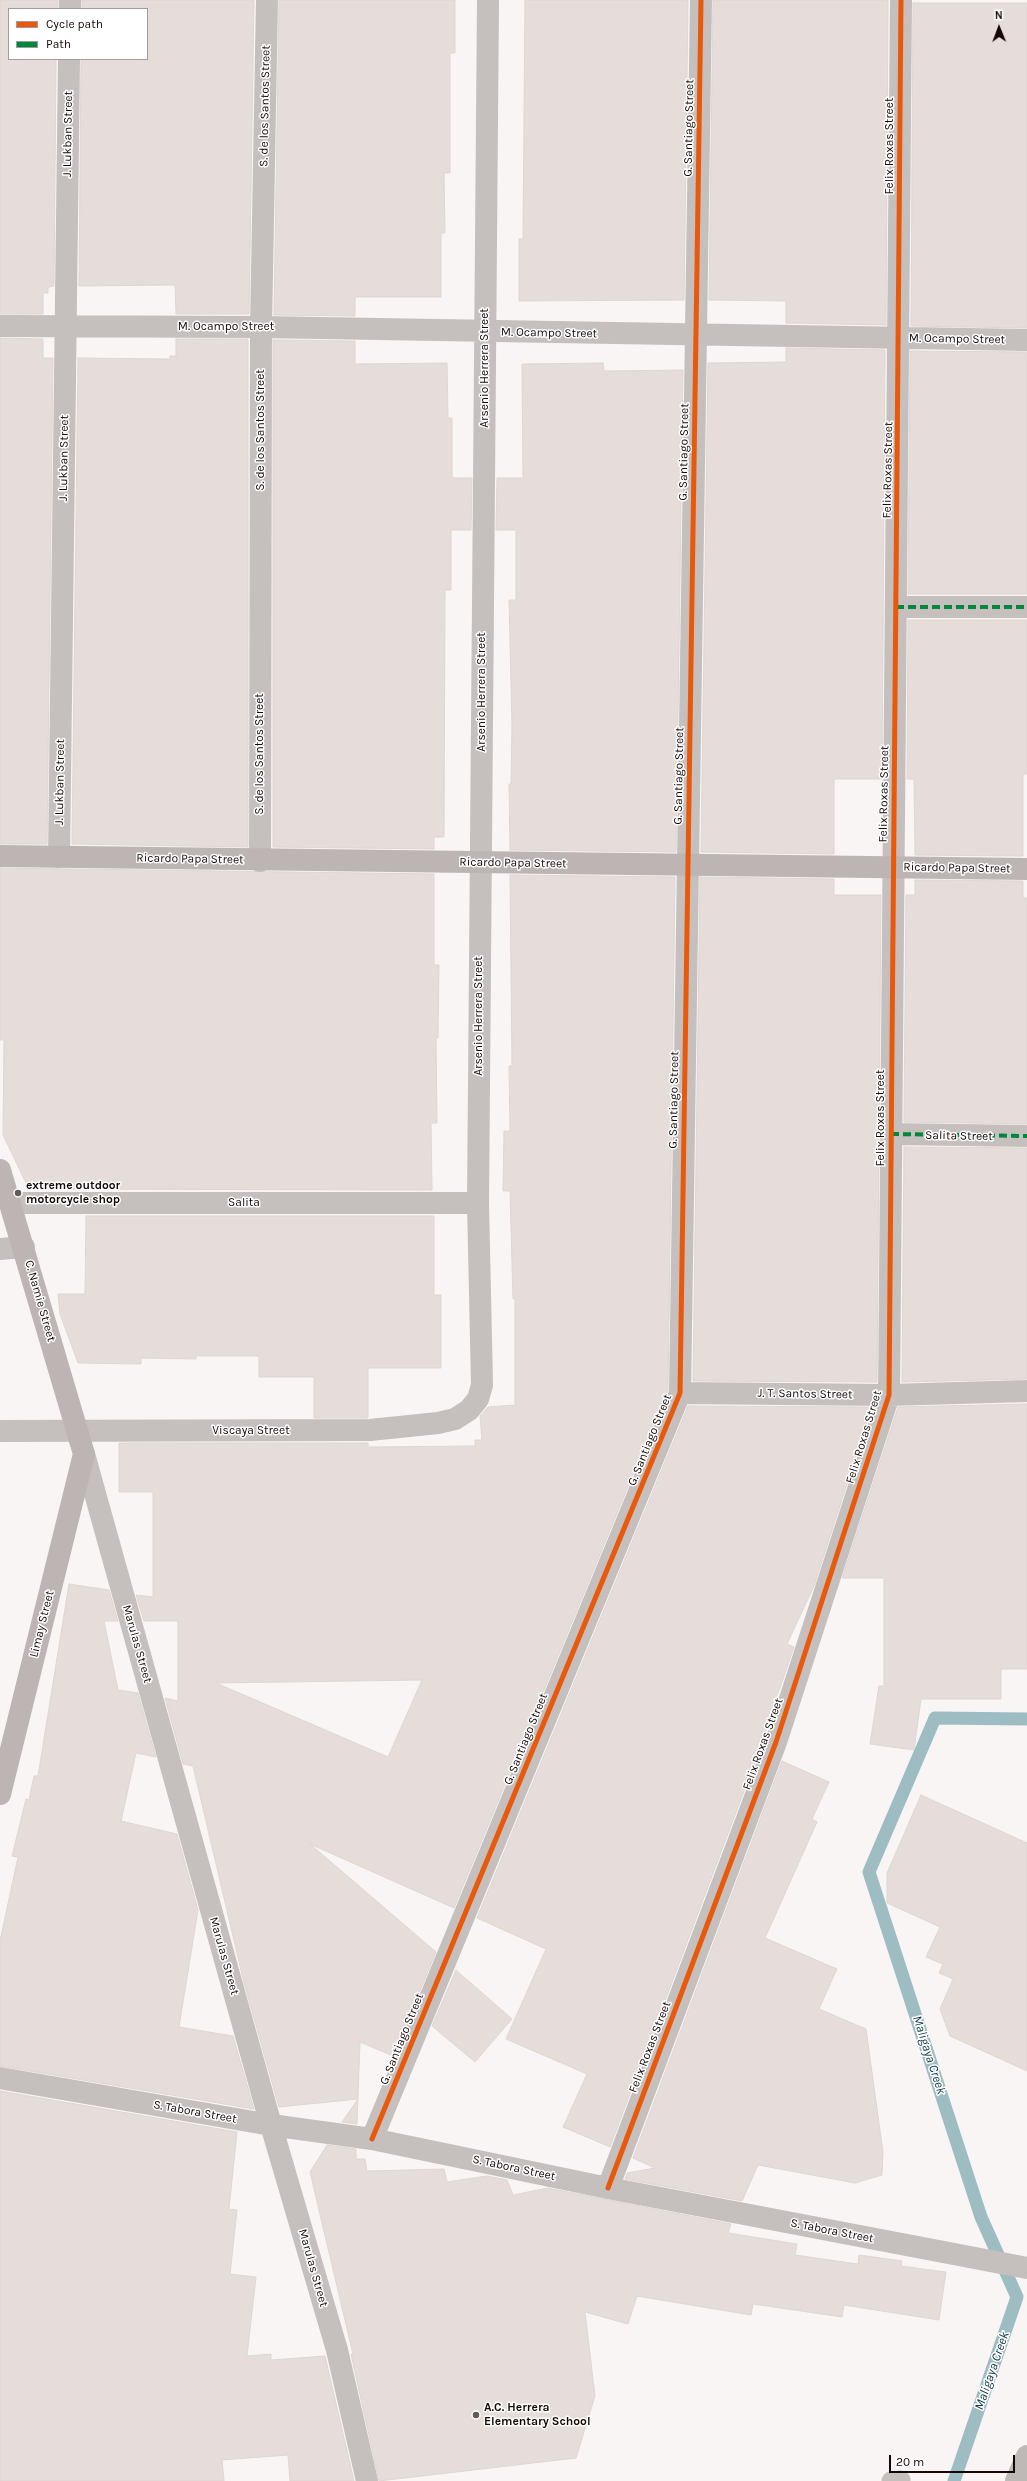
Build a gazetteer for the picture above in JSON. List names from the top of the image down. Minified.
{"streets":{"street":["S. de los Santos Street","G. Santiago Street","J. Lukban Street","Felix Roxas Street","M. Ocampo Street","Arsenio Herrera Street","Ricardo Papa Street","Salita Street","Salita","C. Namie Street","J. T. Santos Street","Viscaya Street","Limay Street","Marulas Street","S. Tabora Street"]},"crossings":[["S. de los Santos Street","M. Ocampo Street"],["S. de los Santos Street","Ricardo Papa Street"],["G. Santiago Street","M. Ocampo Street"],["G. Santiago Street","Ricardo Papa Street"],["G. Santiago Street","J. T. Santos Street"],["G. Santiago Street","S. Tabora Street"],["J. Lukban Street","M. Ocampo Street"],["J. Lukban Street","Ricardo Papa Street"],["Felix Roxas Street","M. Ocampo Street"],["Felix Roxas Street","Ricardo Papa Street"],["Felix Roxas Street","Salita Street"],["Felix Roxas Street","J. T. Santos Street"],["Felix Roxas Street","S. Tabora Street"],["M. Ocampo Street","Arsenio Herrera Street"],["Arsenio Herrera Street","Ricardo Papa Street"],["Arsenio Herrera Street","Salita"],["Arsenio Herrera Street","Viscaya Street"],["Salita","C. Namie Street"],["C. Namie Street","Viscaya Street"],["C. Namie Street","Marulas Street"],["Viscaya Street","Marulas Street"],["Limay Street","Marulas Street"],["Marulas Street","S. Tabora Street"]],"water":["Maligaya Creek"],"places":["extreme outdoor motorcycle shop","A.C. Herrera Elementary School"],"legend":["Cycle path","Path"],"scale_bar":"20 m","north":"top"}
